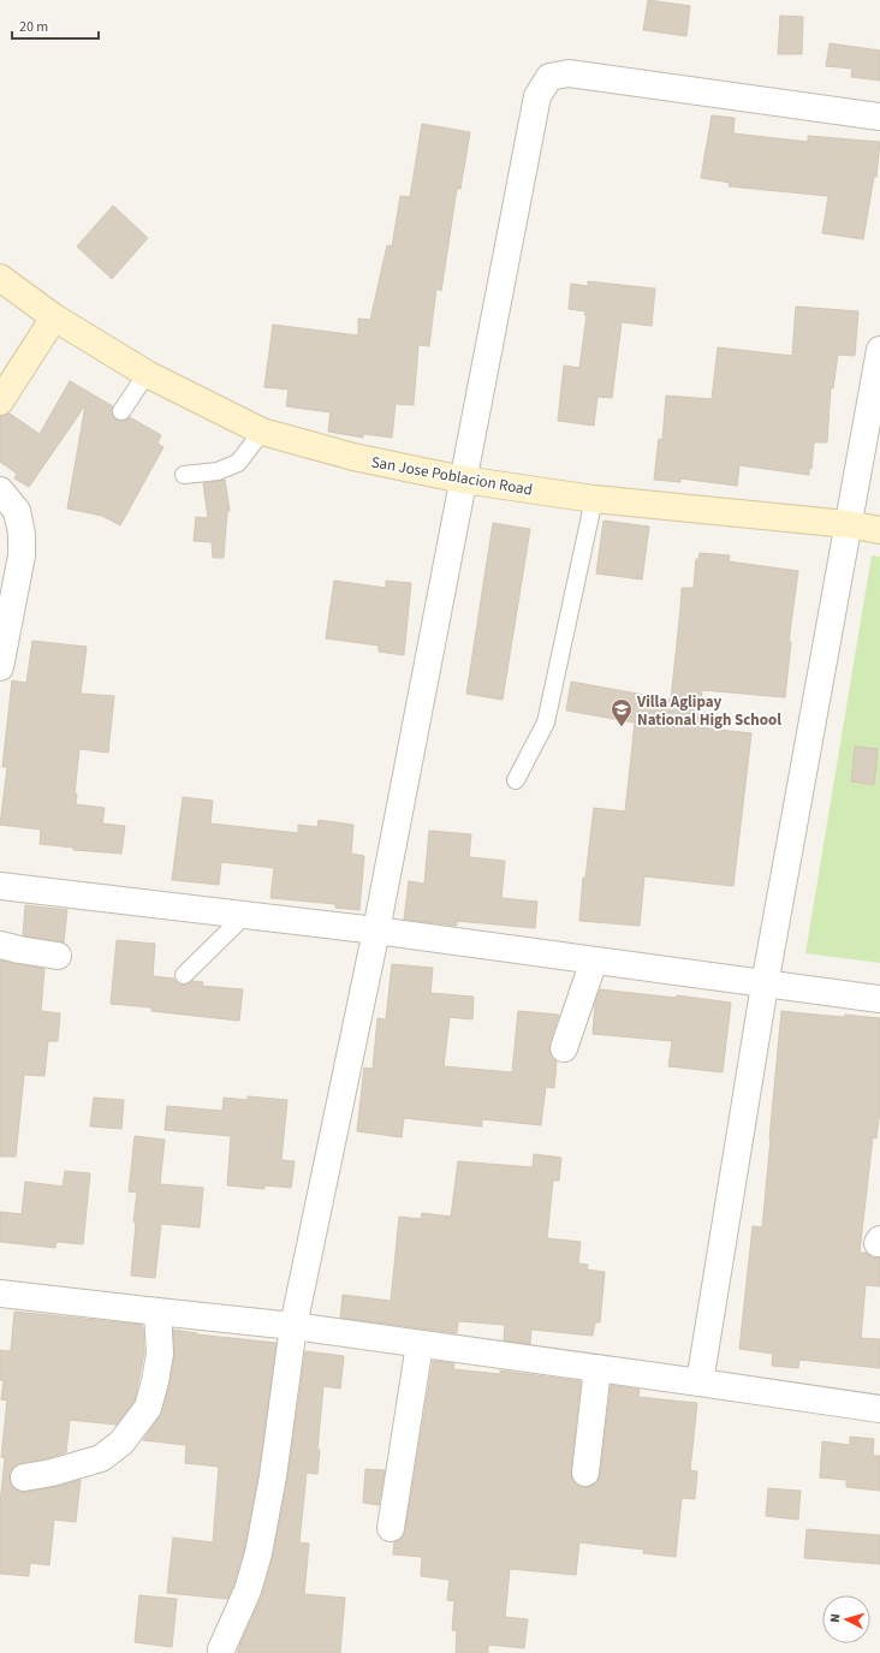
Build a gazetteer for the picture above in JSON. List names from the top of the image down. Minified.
{"streets":{"street":["San Jose Poblacion Road"]},"places":{"school or university":["Villa Aglipay National High School"]},"scale_bar":"20 m","north":"left"}
